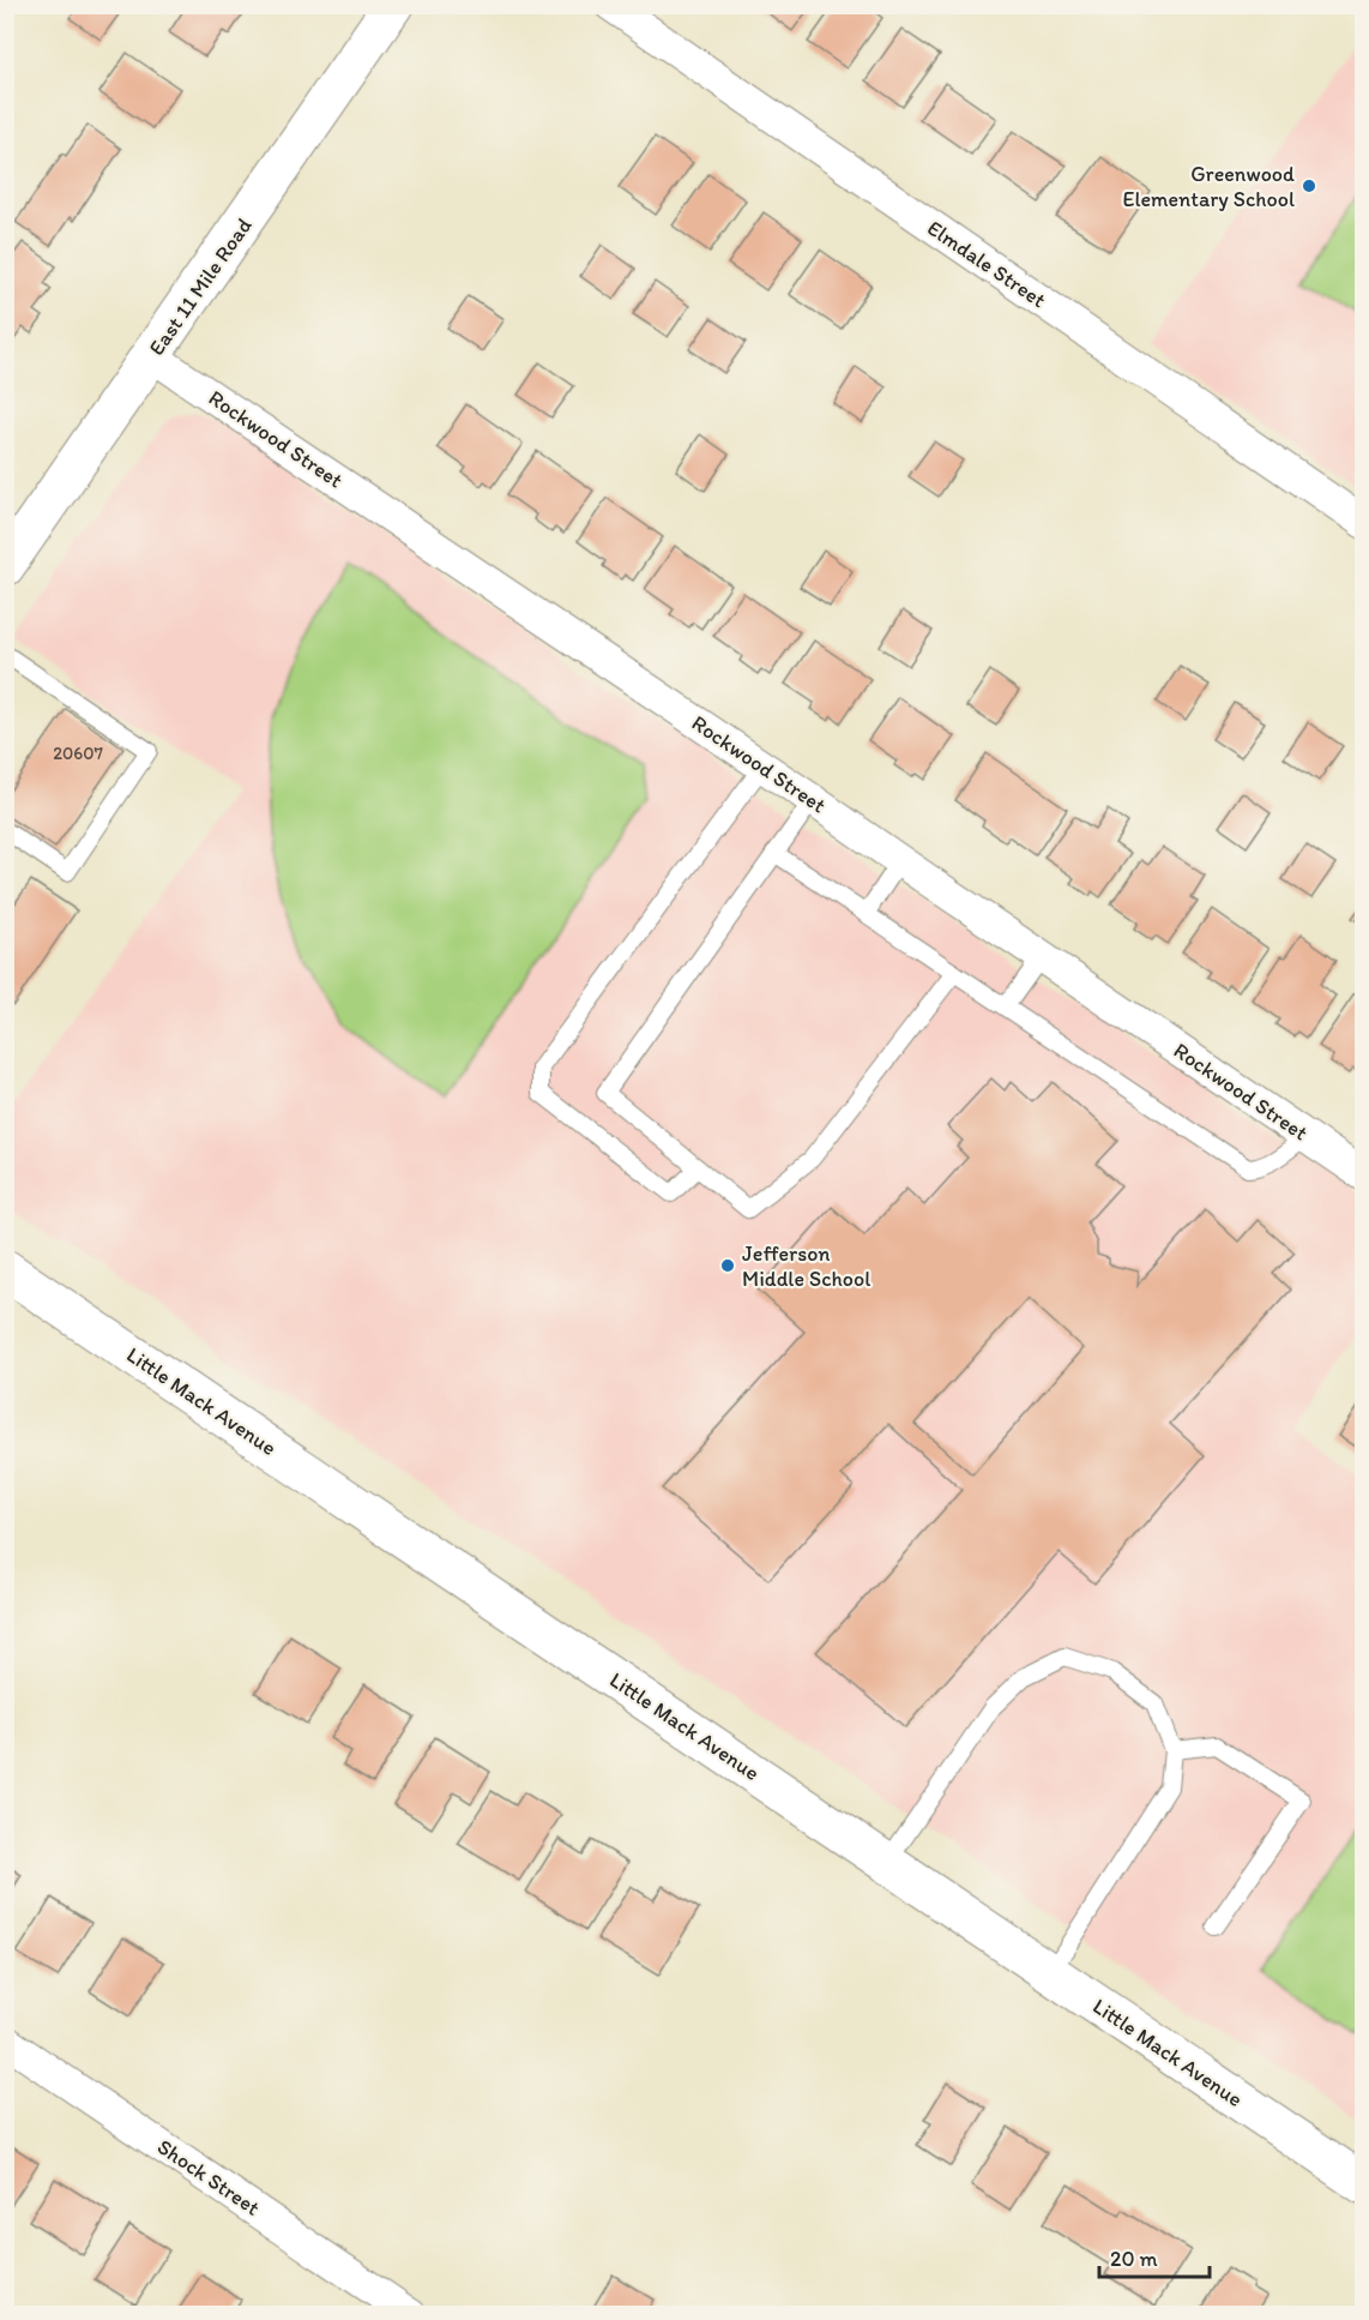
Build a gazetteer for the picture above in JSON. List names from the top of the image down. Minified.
{"streets":{"main road":["East 11 Mile Road","Little Mack Avenue"],"street":["Elmdale Street","Rockwood Street","Shock Street"]},"crossings":[["East 11 Mile Road","Rockwood Street"]],"places":["Greenwood Elementary School","Jefferson Middle School"],"house_numbers":["20607"],"scale_bar":"20 m"}
